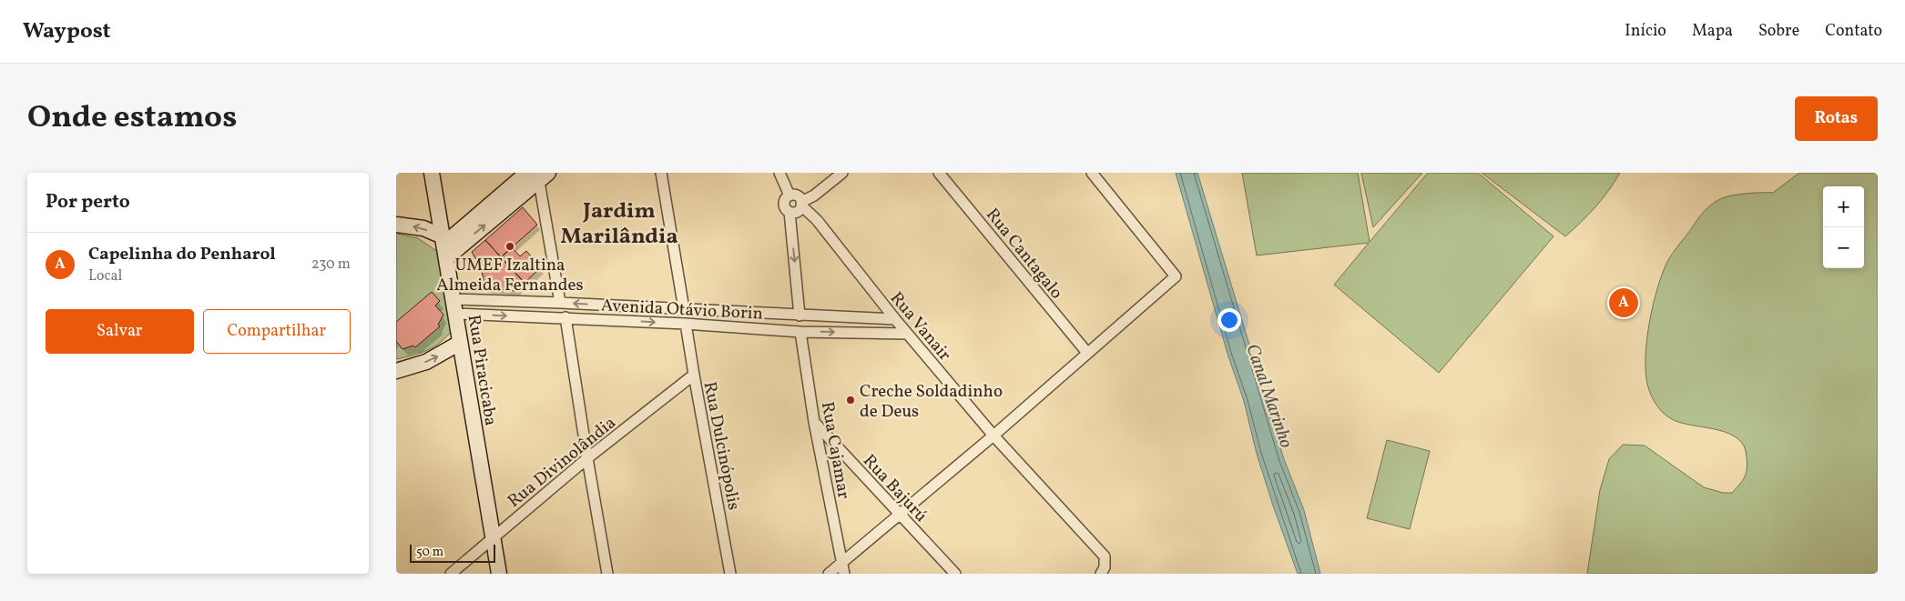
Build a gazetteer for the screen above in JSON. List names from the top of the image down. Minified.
{"streets":{"street":["Rua Cantagalo","Avenida Otávio Borin","Rua Vanair","Rua Piracicaba","Rua Dulcinópolis","Rua Cajamar","Rua Divinolândia","Rua Bajurú"]},"crossings":[["Avenida Otávio Borin","Rua Vanair"],["Avenida Otávio Borin","Rua Piracicaba"],["Avenida Otávio Borin","Rua Dulcinópolis"],["Avenida Otávio Borin","Rua Cajamar"],["Rua Piracicaba","Rua Divinolândia"],["Rua Dulcinópolis","Rua Divinolândia"],["Rua Cajamar","Rua Bajurú"]],"districts":["Jardim Marilândia"],"water":["Canal Marinho"],"places":["UMEF Izaltina Almeida Fernandes","Creche Soldadinho de Deus"],"scale_bar":"50 m","page":{"header":"Waypost","nav":["Início","Mapa","Sobre","Contato"],"title":"Onde estamos","buttons":["Rotas",["Salvar","Compartilhar"]],"heading":"Por perto","map_buttons":["+","−"],"list":[{"mark":"A","name":"Capelinha do Penharol","note":"Local","value":"230 m"}],"pins":"A","scale":"50 m"}}
